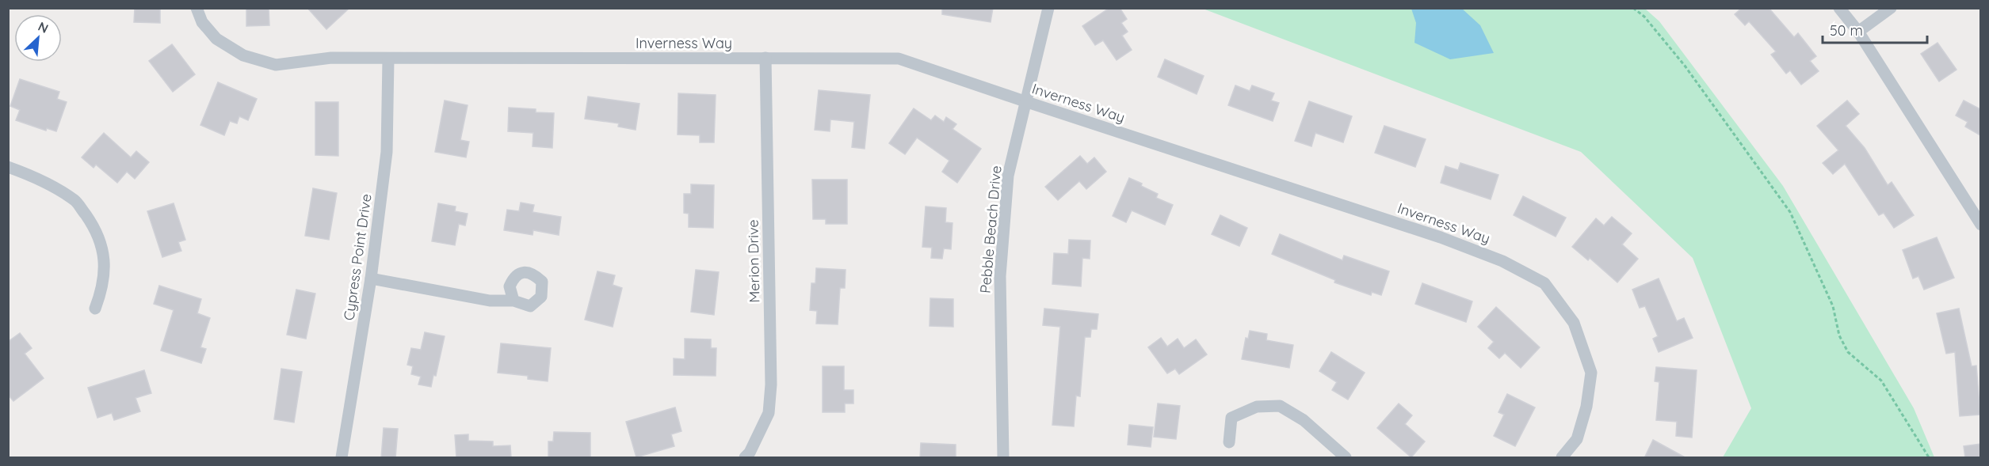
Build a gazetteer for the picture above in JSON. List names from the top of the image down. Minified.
{"streets":{"street":["Inverness Way","Pebble Beach Drive","Cypress Point Drive","Merion Drive"]},"crossings":[["Inverness Way","Pebble Beach Drive"],["Inverness Way","Cypress Point Drive"],["Inverness Way","Merion Drive"]],"scale_bar":"50 m","north":"top right"}
